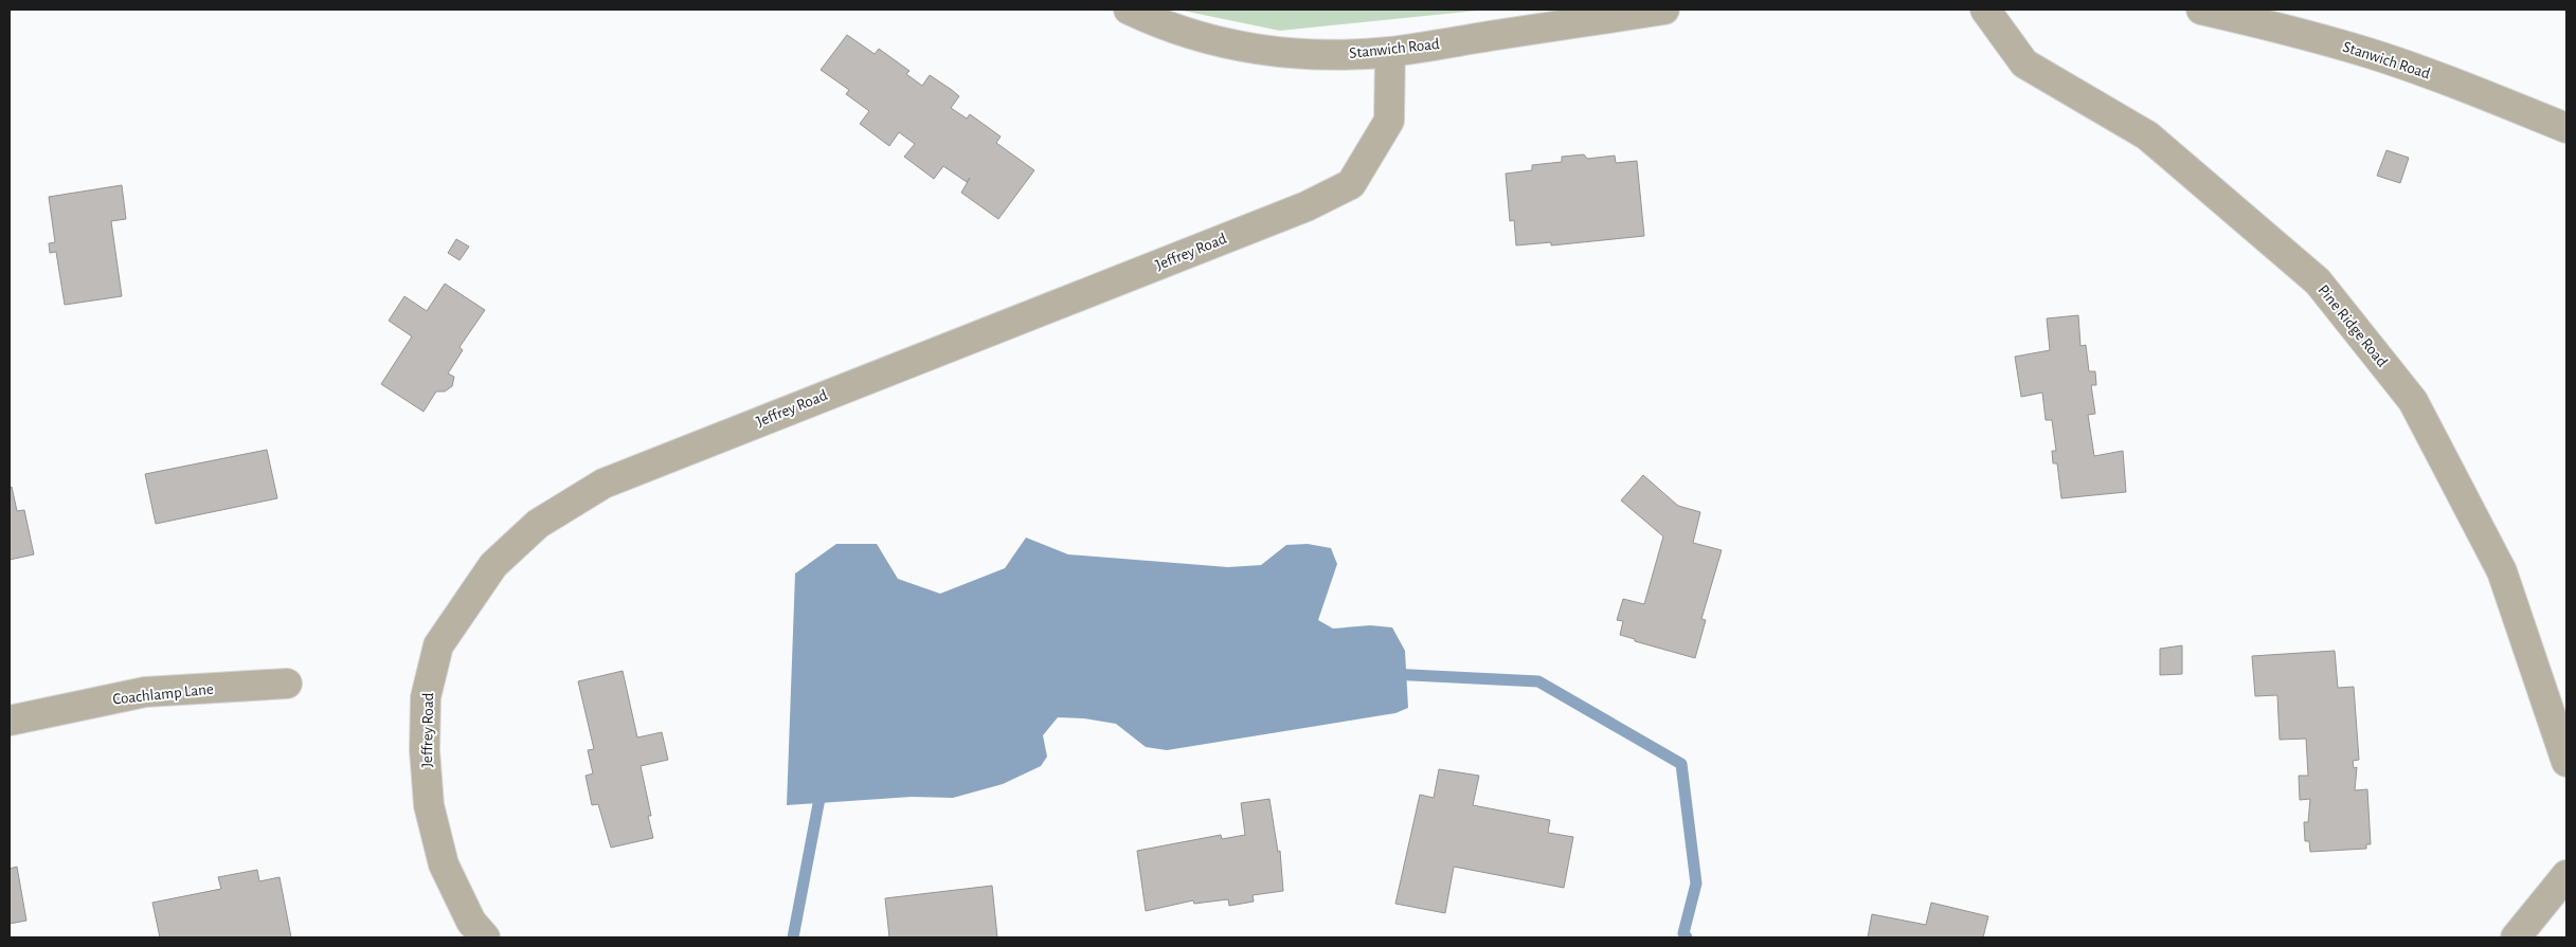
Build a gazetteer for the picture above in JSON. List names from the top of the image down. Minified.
{"streets":{"street":["Stanwich Road","Jeffrey Road","Pine Ridge Road","Coachlamp Lane"]},"crossings":[["Stanwich Road","Jeffrey Road"]]}
